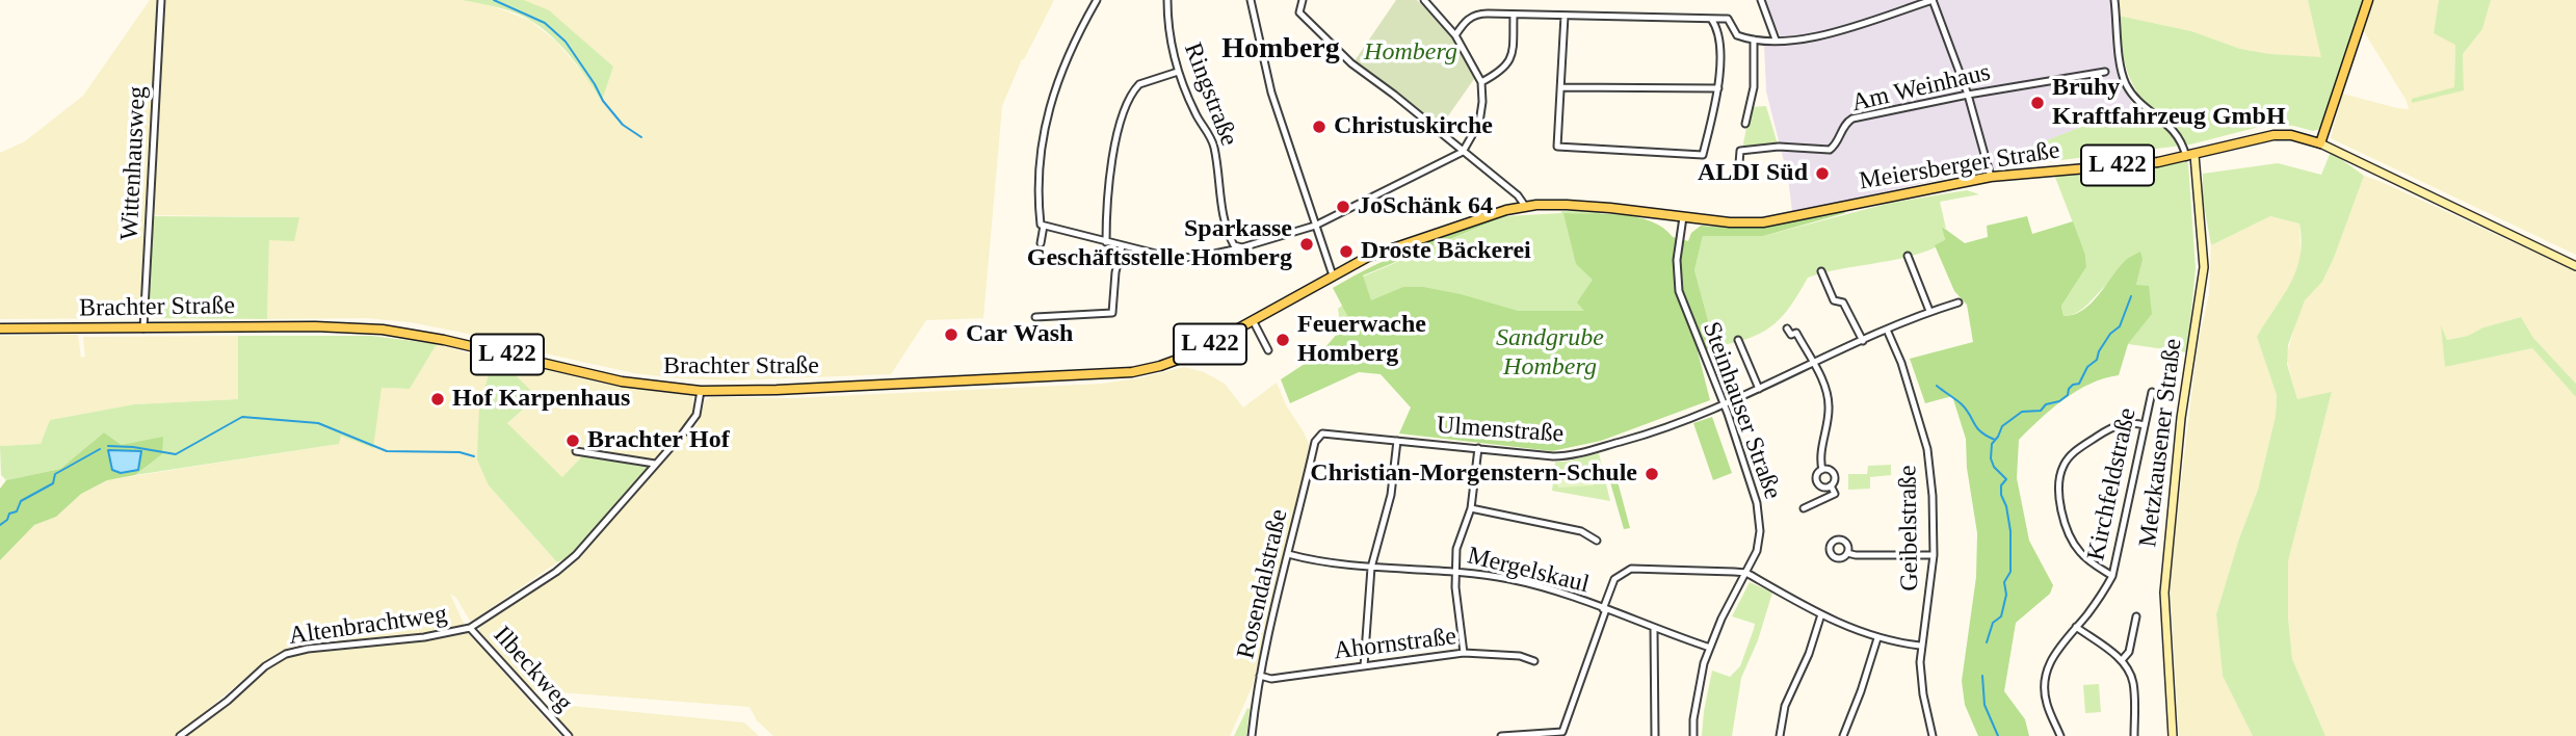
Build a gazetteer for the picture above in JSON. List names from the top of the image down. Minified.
{"streets":{"main road":["L 422","Meiersberger Straße","Brachter Straße","Metzkausener Straße"],"street":["Am Weinhaus","Ringstraße","Wittenhausweg","Steinhauser Straße","Ulmenstraße","Kirchfeldstraße","Geibelstraße","Mergelskaul","Rosendalstraße","Altenbrachtweg","Ahornstraße","Ilbeckweg"]},"crossings":[["Wittenhausweg","Brachter Straße"],["Meiersberger Straße","Brachter Straße"],["Meiersberger Straße","Steinhauser Straße"],["Meiersberger Straße","Metzkausener Straße"],["Brachter Straße","Altenbrachtweg"],["Steinhauser Straße","Ulmenstraße"],["Steinhauser Straße","Mergelskaul"],["Ulmenstraße","Geibelstraße"],["Ulmenstraße","Rosendalstraße"],["Mergelskaul","Rosendalstraße"],["Rosendalstraße","Ahornstraße"],["Altenbrachtweg","Ilbeckweg"]],"districts":["Homberg"],"parks":["Homberg","Sandgrube Homberg"],"places":["Bruhy Kraftfahrzeug GmbH","Christuskirche","ALDI Süd","JoSchänk 64","Sparkasse Geschäftsstelle Homberg","Droste Bäckerei","Car Wash","Feuerwache Homberg","Hof Karpenhaus","Brachter Hof","Christian-Morgenstern-Schule"]}
